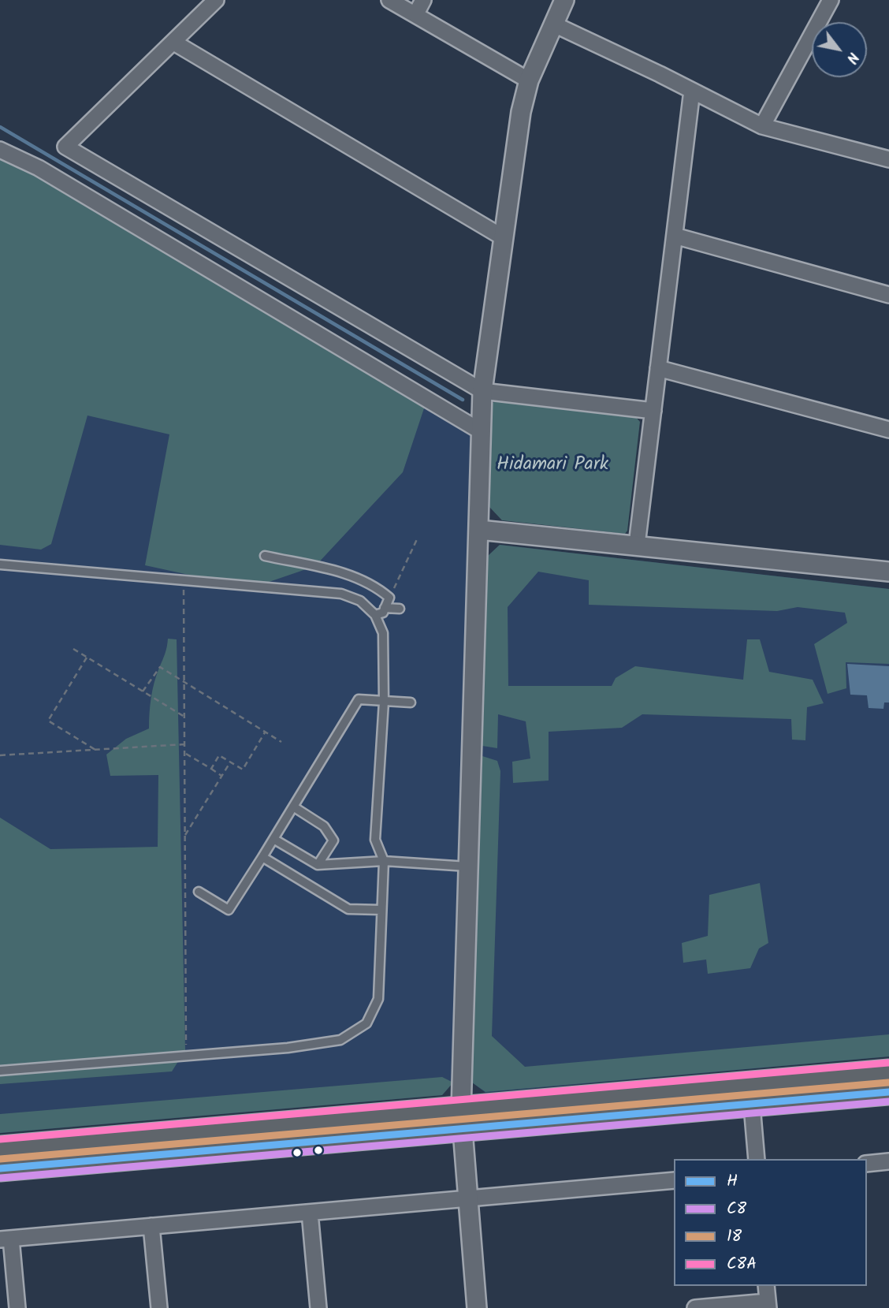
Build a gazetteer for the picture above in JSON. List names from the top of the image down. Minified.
{"parks":["Hidamari Park"],"lines":["transit line C8A","transit line 18","transit line H","transit line C8"],"legend":["H","C8","18","C8A"],"north":"bottom right"}
